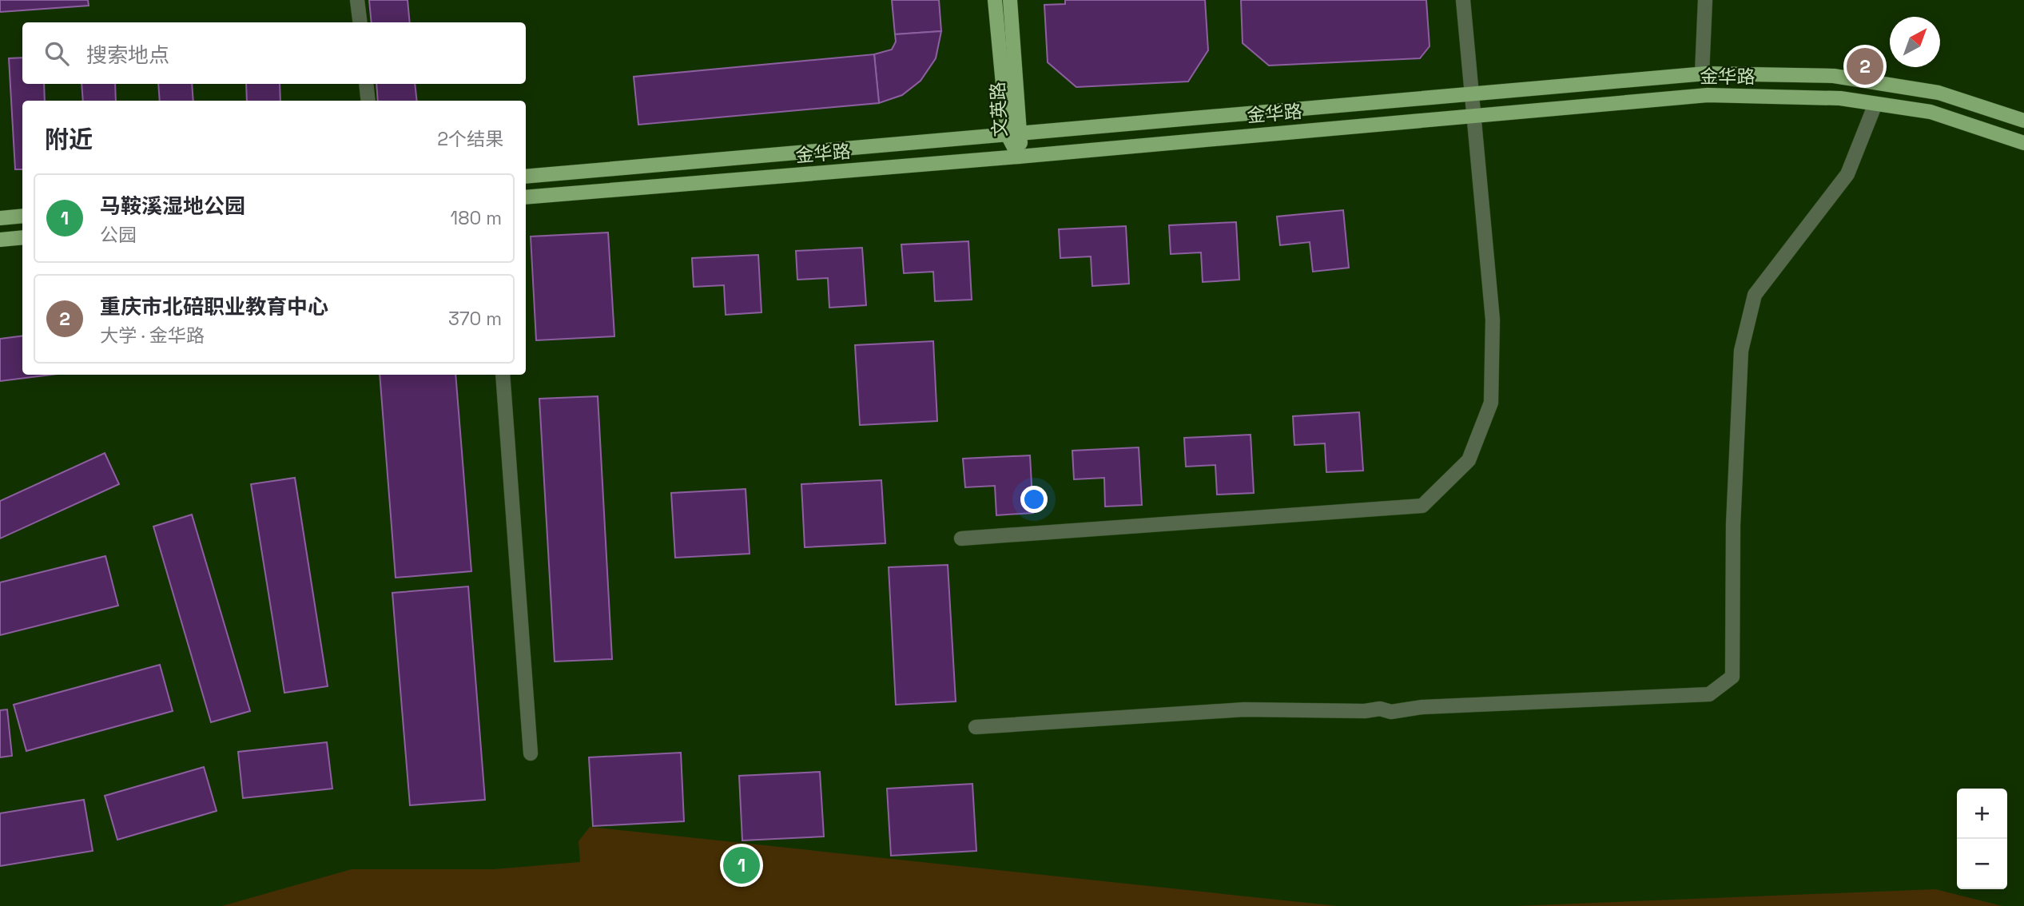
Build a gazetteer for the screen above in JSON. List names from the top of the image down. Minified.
{"streets":{"main road":["金华路","文英路"]},"crossings":[["金华路","文英路"]],"north":"top right","page":{"search":"搜索地点","pins":["2","1"],"heading":["附近","2个结果"],"list":[{"mark":"1","name":"马鞍溪湿地公园","note":"公园","value":"180 m"},{"mark":"2","name":"重庆市北碚职业教育中心","note":"大学 · 金华路","value":"370 m"}],"map_buttons":["+","−"]}}
